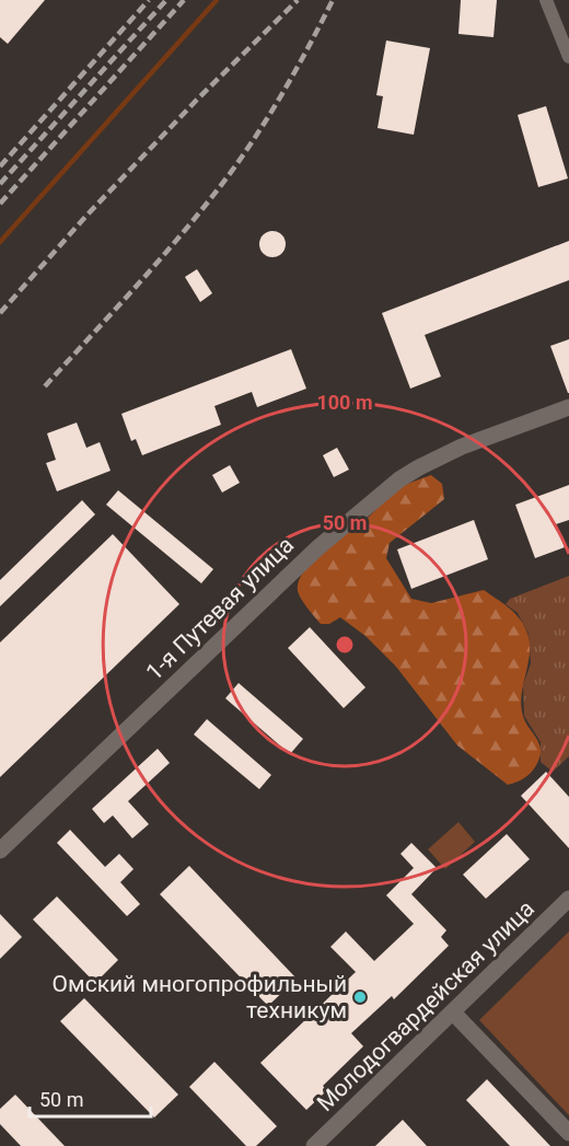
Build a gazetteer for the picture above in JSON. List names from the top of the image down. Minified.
{"streets":{"street":["1-я Путевая улица","Молодогвардейская улица"]},"places":["Омский многопрофильный техникум"],"scale_bar":"50 m","rings":["100 m","50 m"]}
